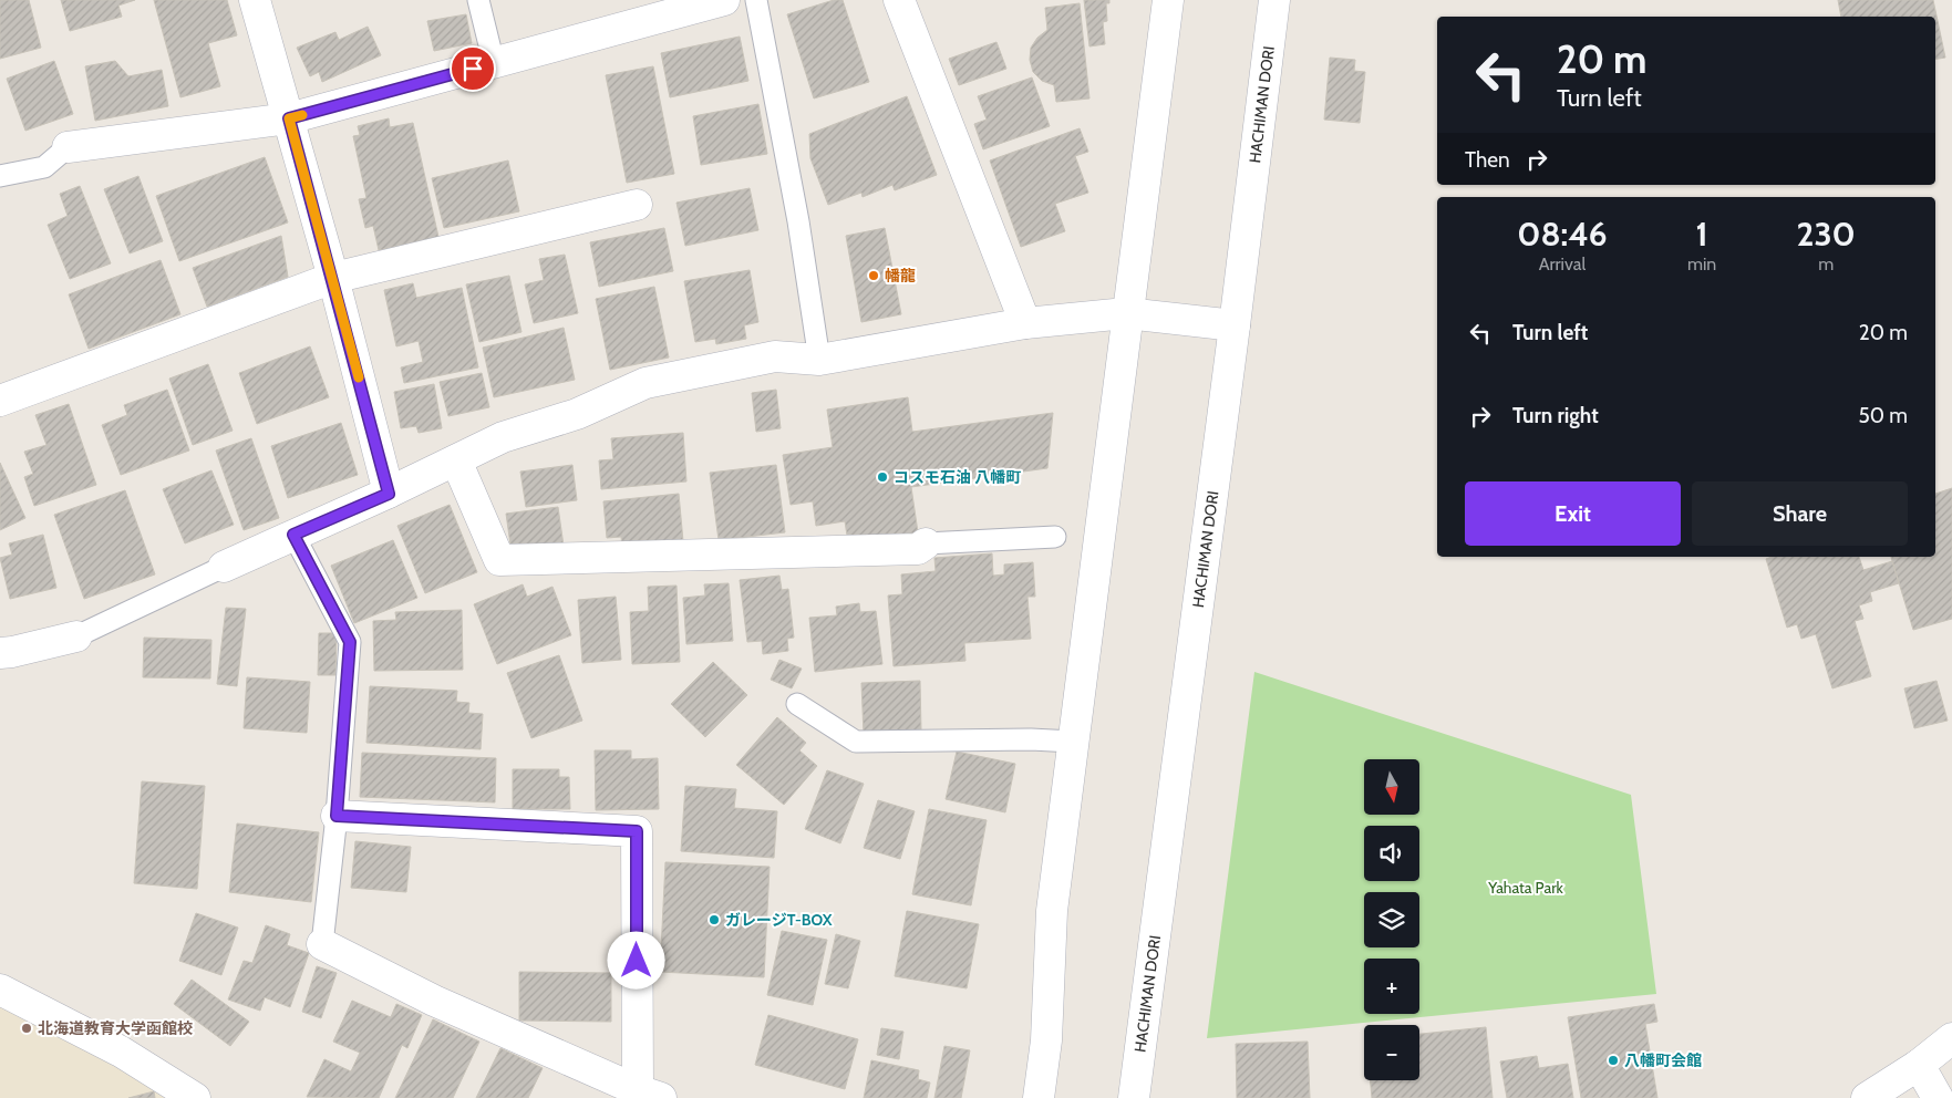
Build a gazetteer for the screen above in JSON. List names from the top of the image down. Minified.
{"streets":{"street":["HACHIMAN DORI"]},"parks":["Yahata Park"],"places":["幡龍","コスモ石油 八幡町","ガレージT-BOX","北海道教育大学函館校","八幡町会館"],"north":"bottom","page":{"turn":["20 m","Turn left"],"then":"Then","eta":["08:46","Arrival","1","min","230","m"],"list":[{"name":"Turn left","value":"20 m"},{"name":"Turn right","value":"50 m"}],"buttons":["Exit","Share"],"map_buttons":["+","−"]}}
